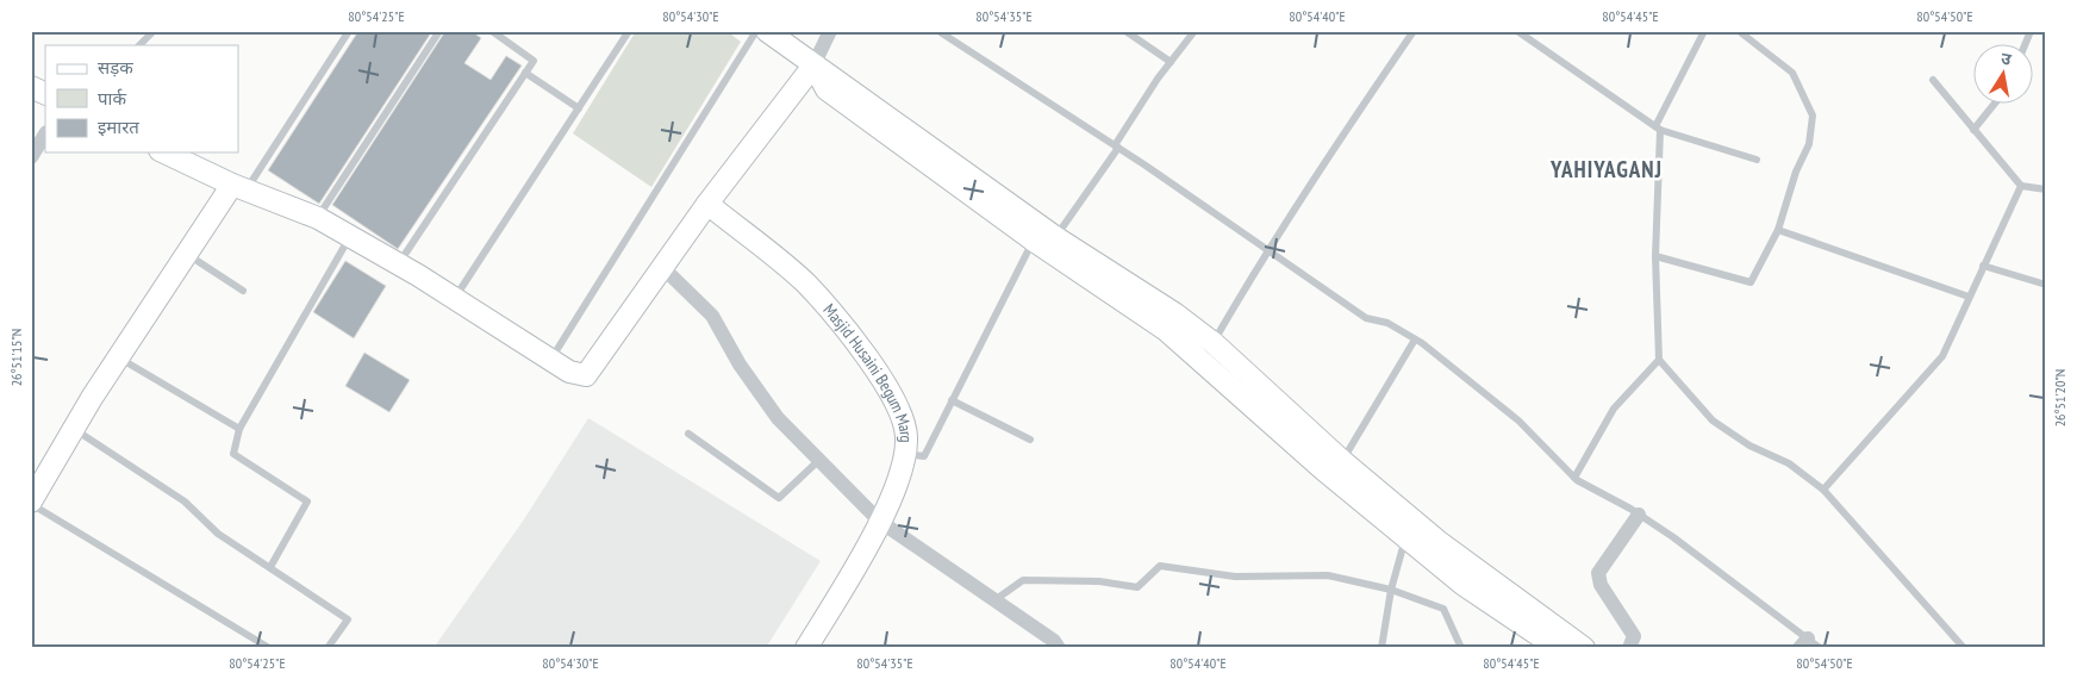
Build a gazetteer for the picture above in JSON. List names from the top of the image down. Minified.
{"streets":{"street":["Masjid Husaini Begum Marg"]},"districts":["YAHIYAGANJ"],"legend":["सड़क","पार्क","इमारत"],"north":"top","coordinates":["80°54'25\"E","80°54'30\"E","80°54'35\"E","80°54'40\"E","80°54'45\"E","80°54'50\"E","26°51'15\"N","26°51'20\"N"]}
